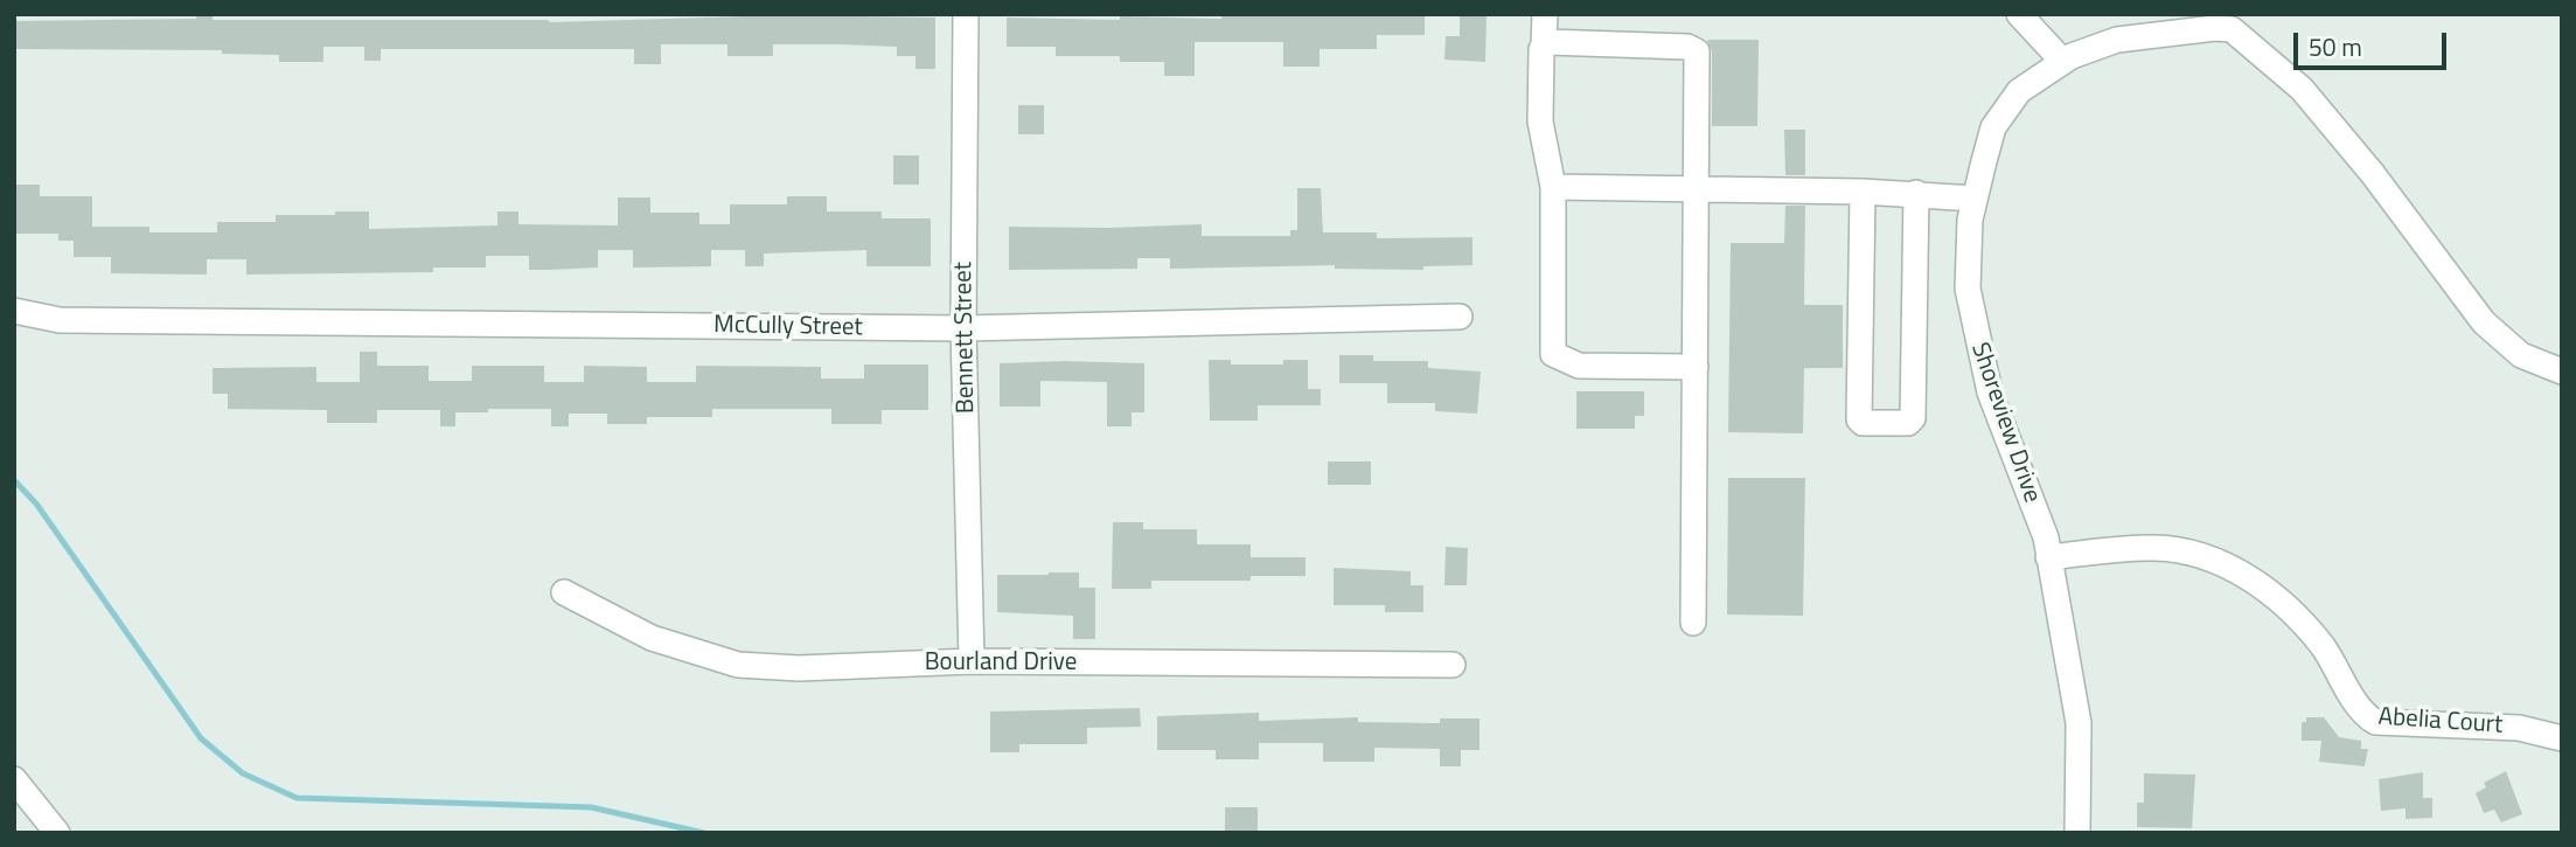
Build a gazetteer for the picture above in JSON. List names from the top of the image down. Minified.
{"streets":{"street":["McCully Street","Bennett Street","Shoreview Drive","Bourland Drive","Abelia Court"]},"crossings":[["McCully Street","Bennett Street"],["Bennett Street","Bourland Drive"],["Shoreview Drive","Abelia Court"]],"scale_bar":"50 m"}
